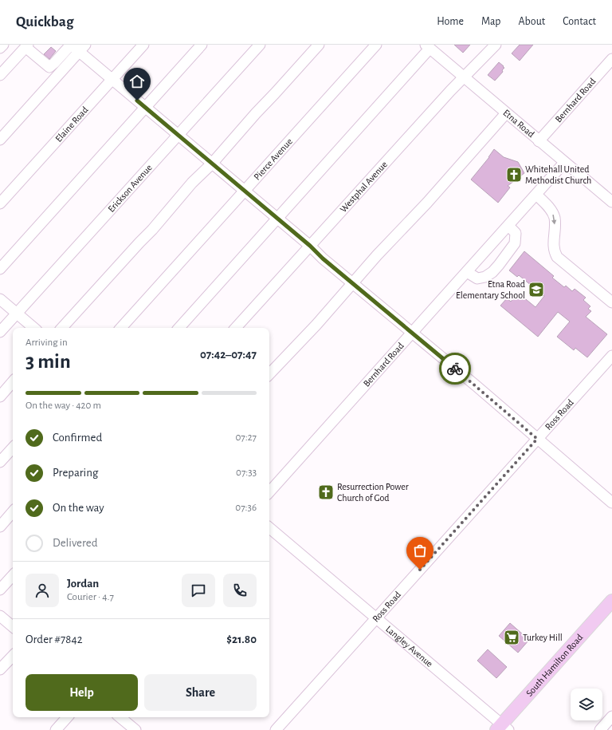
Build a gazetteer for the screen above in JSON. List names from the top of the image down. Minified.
{"streets":{"main road":["South Hamilton Road"],"street":["Bernhard Road","Etna Road","Elaine Road","Pierce Avenue","Westphal Avenue","Erickson Avenue","Ross Road","Langley Avenue"]},"crossings":[["Bernhard Road","Etna Road"],["Etna Road","Westphal Avenue"],["Ross Road","Langley Avenue"],["Langley Avenue","South Hamilton Road"]],"places":{"church":["Whitehall United Methodist Church","Resurrection Power Church of God"],"school or university":["Etna Road Elementary School"],"supermarket":["Turkey Hill"]},"page":{"header":"Quickbag","nav":["Home","Map","About","Contact"],"heading":["3 min","Arriving in","07:42–07:47"],"panel":["Jordan","Courier · 4.7","Order #7842","$21.80"],"bar":"On the way · 420 m","list":[["Confirmed","07:27"],["Preparing","07:33"],["On the way","07:36"],"Delivered"],"buttons":["Help","Share"]}}
